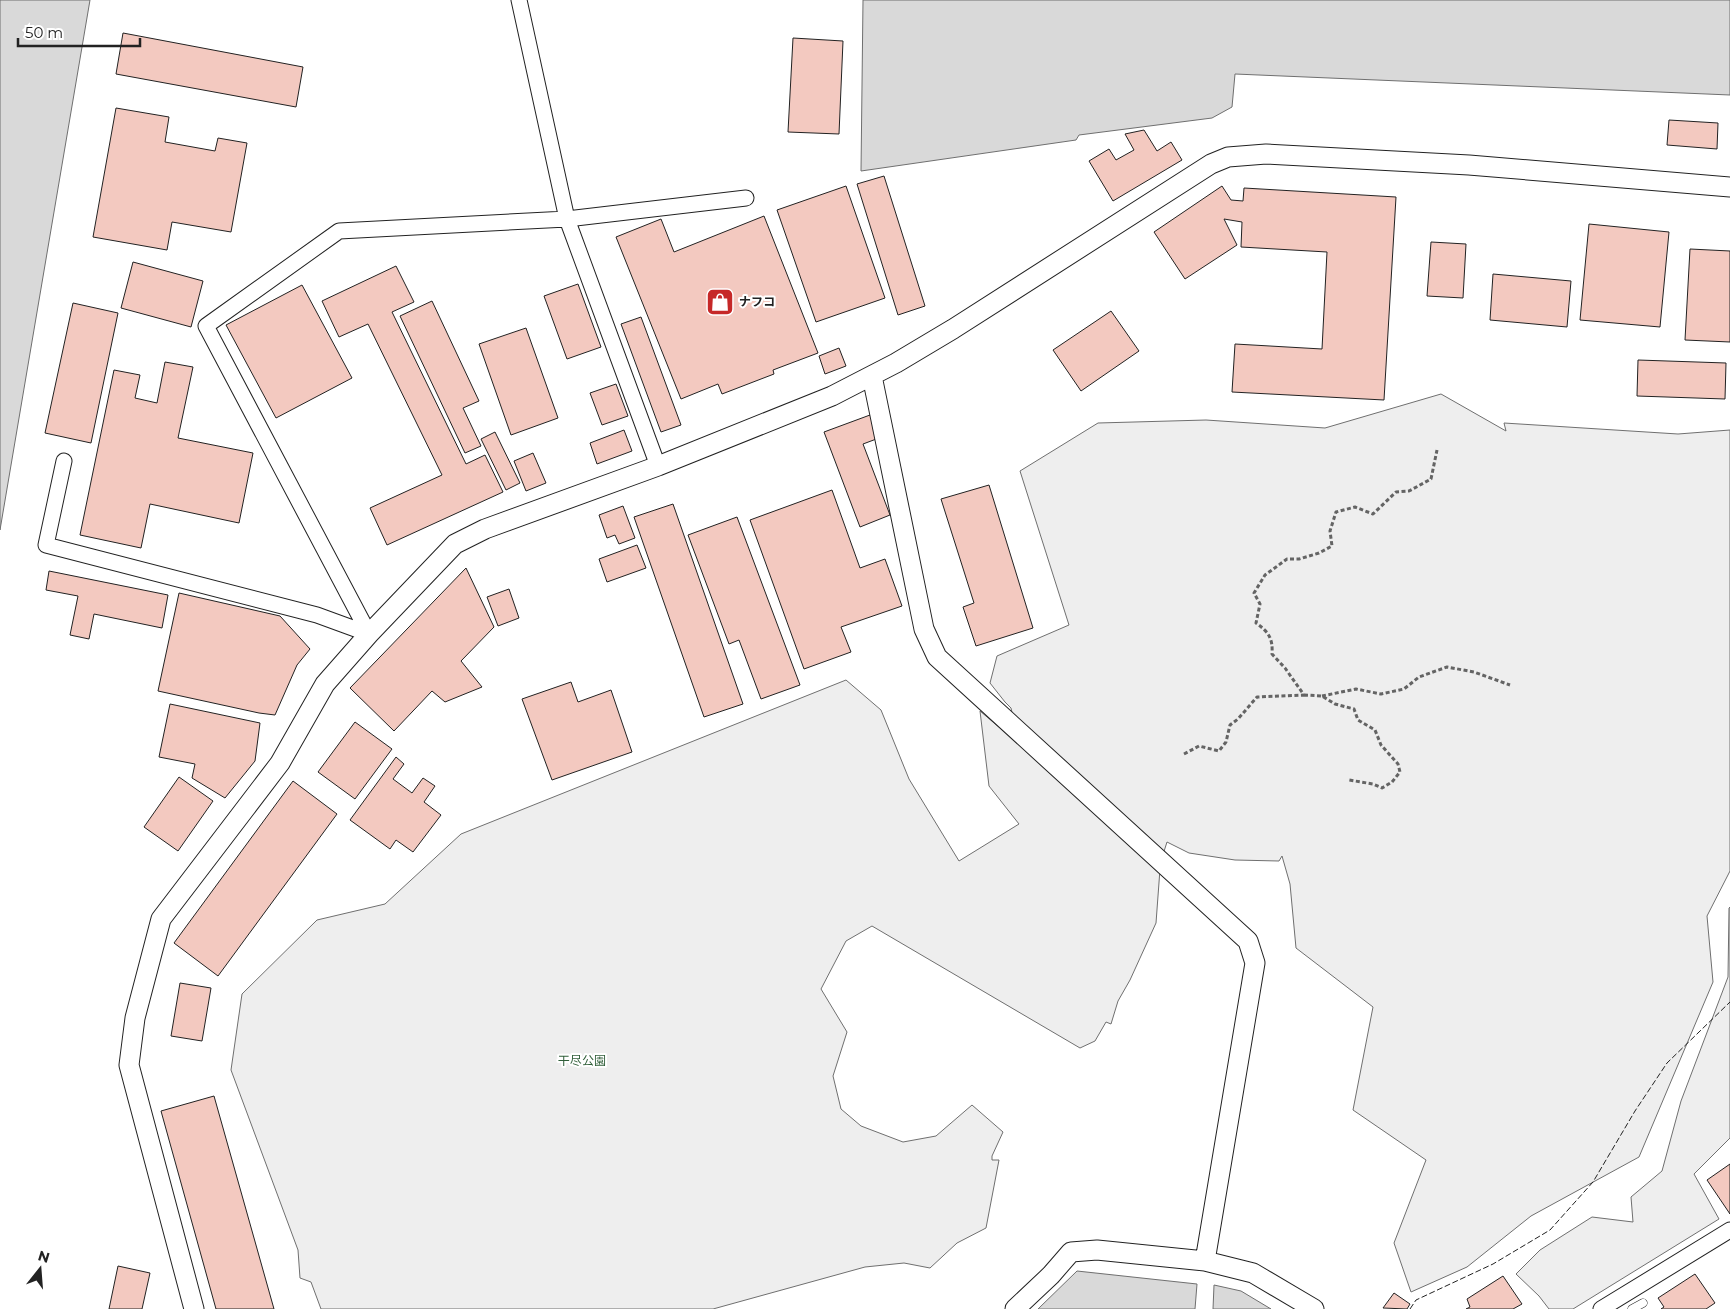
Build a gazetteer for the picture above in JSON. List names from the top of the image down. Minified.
{"parks":["干尽公園"],"places":{"shop":["ナフコ"]},"scale_bar":"50 m","north":"top"}
